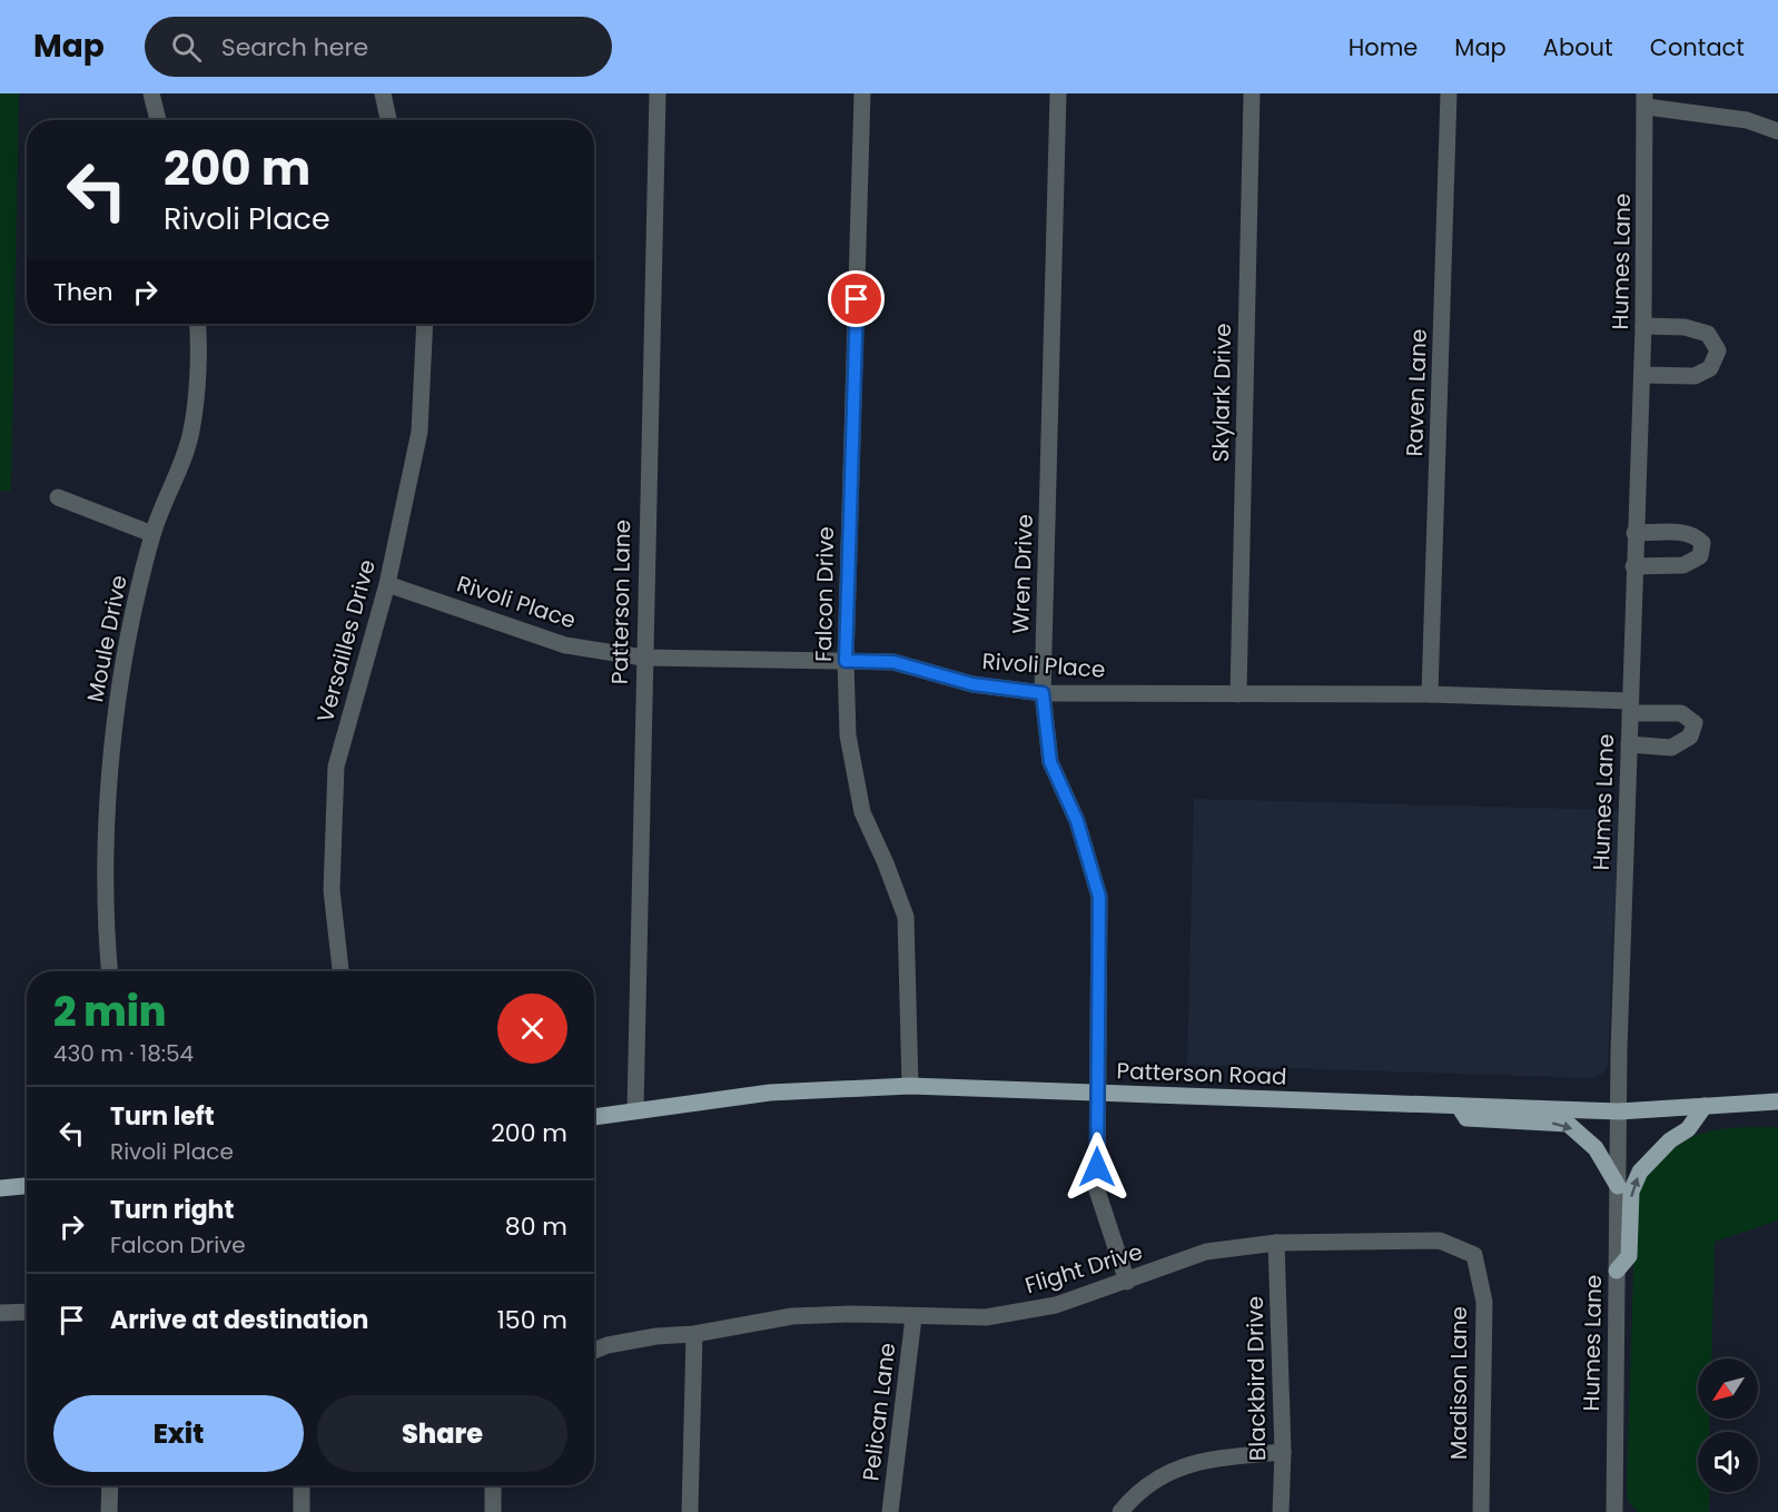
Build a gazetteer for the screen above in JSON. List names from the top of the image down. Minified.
{"streets":{"main road":["Patterson Road"],"street":["Humes Lane","Skylark Drive","Raven Lane","Wren Drive","Falcon Drive","Rivoli Place","Patterson Lane","Moule Drive","Versailles Drive","Flight Drive","Blackbird Drive","Madison Lane","Pelican Lane"]},"crossings":[["Humes Lane","Rivoli Place"],["Humes Lane","Patterson Road"],["Skylark Drive","Rivoli Place"],["Raven Lane","Rivoli Place"],["Wren Drive","Rivoli Place"],["Wren Drive","Patterson Road"],["Wren Drive","Flight Drive"],["Falcon Drive","Rivoli Place"],["Falcon Drive","Patterson Road"],["Rivoli Place","Patterson Lane"],["Rivoli Place","Versailles Drive"],["Patterson Lane","Patterson Road"],["Flight Drive","Blackbird Drive"],["Flight Drive","Madison Lane"],["Flight Drive","Pelican Lane"]],"north":"bottom left","page":{"header":"Map","search":"Search here","nav":["Home","Map","About","Contact"],"turn":["200 m","Rivoli Place"],"then":"Then","heading":["2 min","430 m · 18:54"],"list":[{"name":"Turn left","note":"Rivoli Place","value":"200 m"},{"name":"Turn right","note":"Falcon Drive","value":"80 m"},{"name":"Arrive at destination","value":"150 m"}],"buttons":["Exit","Share"]}}
